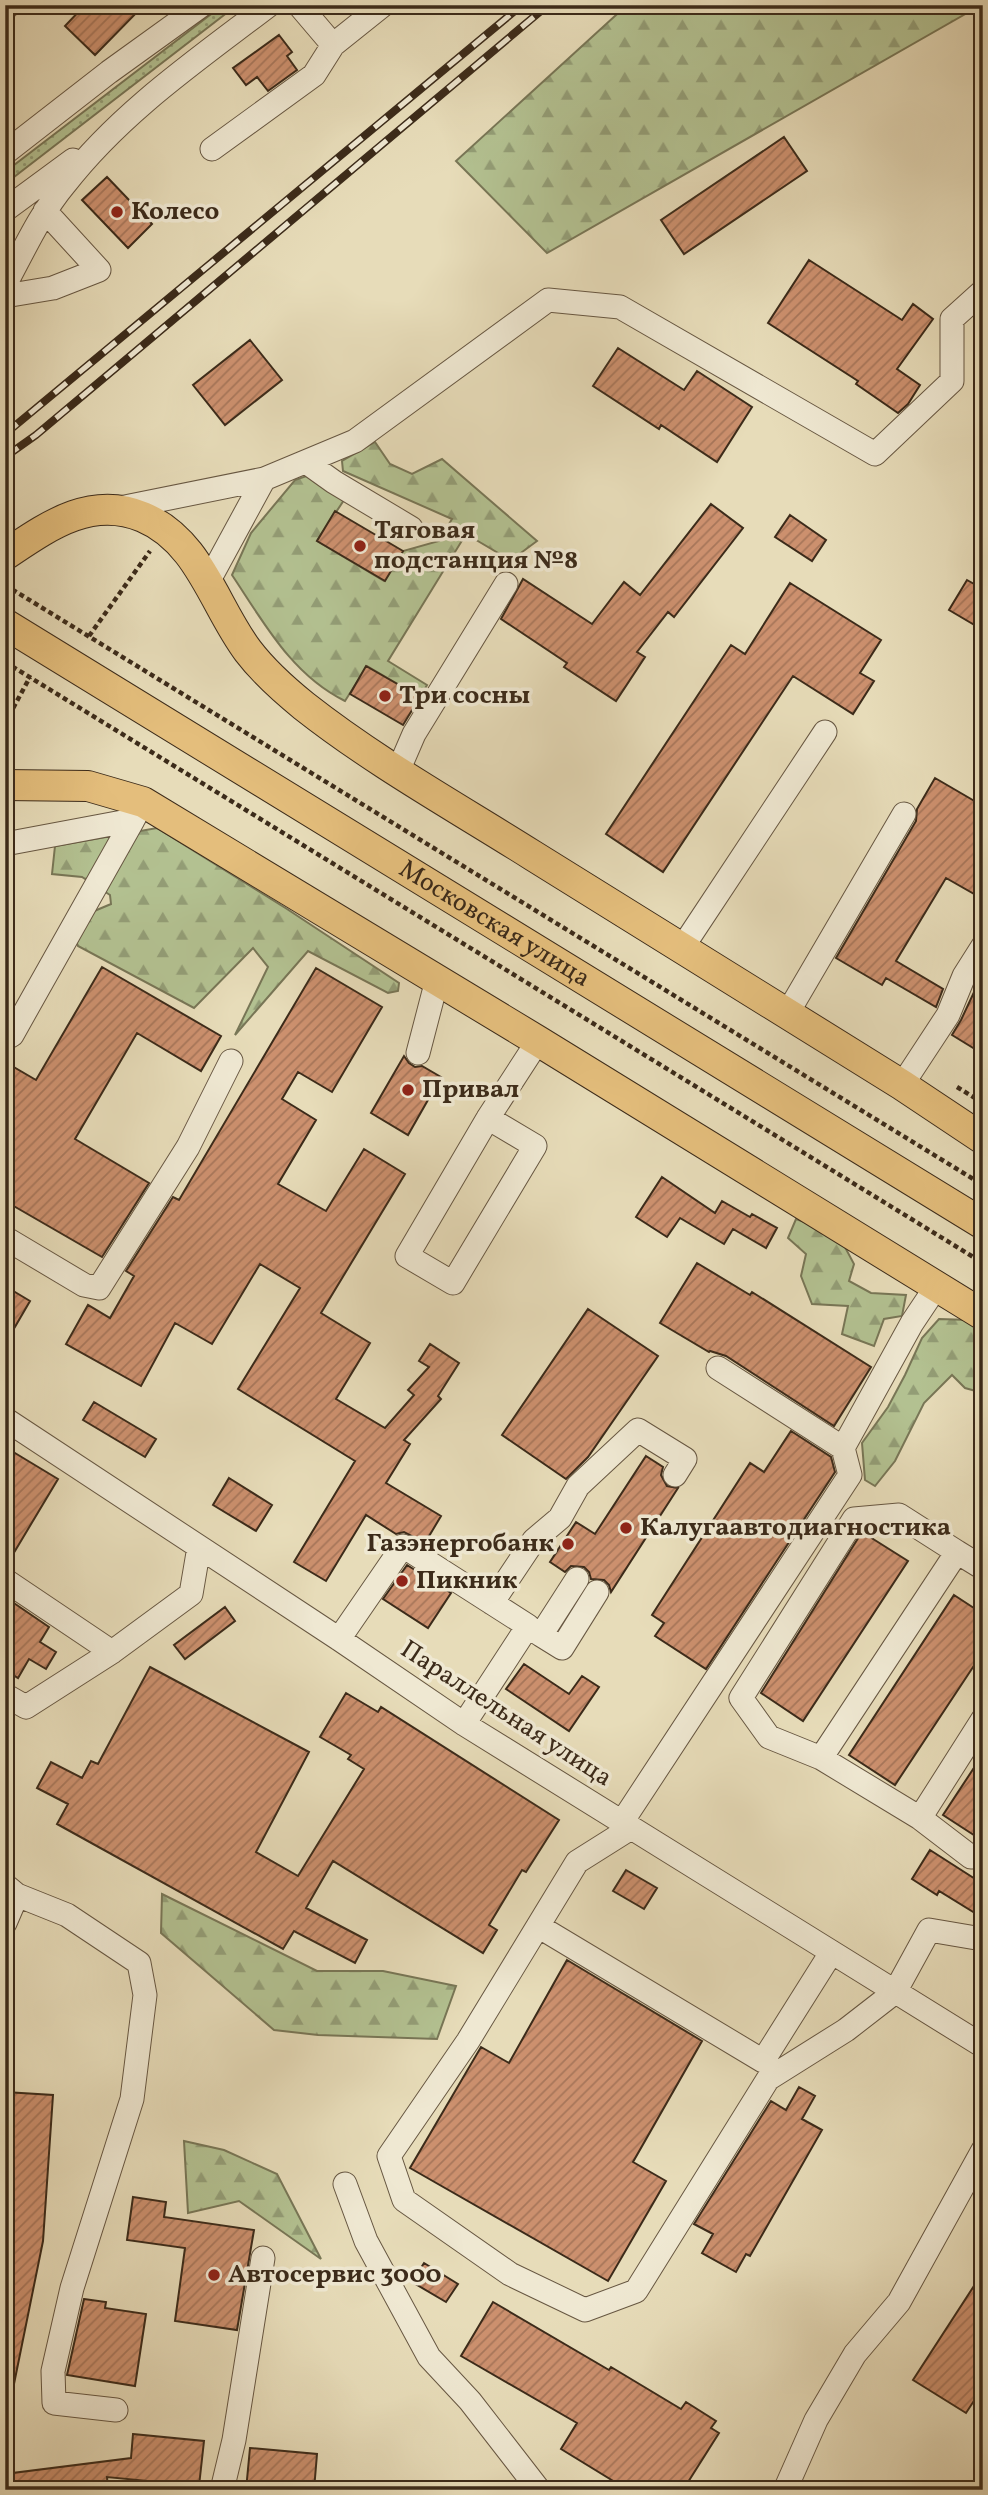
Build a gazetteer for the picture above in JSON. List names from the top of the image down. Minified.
{"streets":{"main road":["Московская улица"],"street":["Параллельная улица"]},"places":["Колесо","Тяговая подстанция №8","Три сосны","Привал","Калугаавтодиагностика","Газэнергобанк","Пикник","Автосервис 3000"]}
